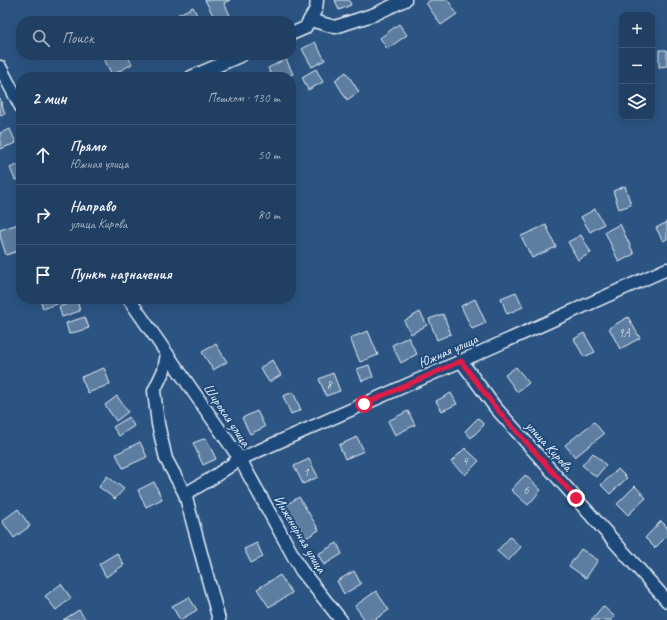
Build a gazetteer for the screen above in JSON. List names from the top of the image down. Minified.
{"streets":{"street":["Южная улица","Широкая улица","улица Кирова","Инженерная улица"]},"crossings":[["Южная улица","Широкая улица"],["Южная улица","улица Кирова"],["Южная улица","Инженерная улица"],["Широкая улица","Инженерная улица"]],"house_numbers":["9А","8","4","1","6"],"page":{"map_buttons":["+","−"],"search":"Поиск","heading":["2 мин","Пешком · 130 m"],"list":[["Прямо","Южная улица","50 m"],["Направо","улица Кирова","80 m"],"Пункт назначения"]}}
